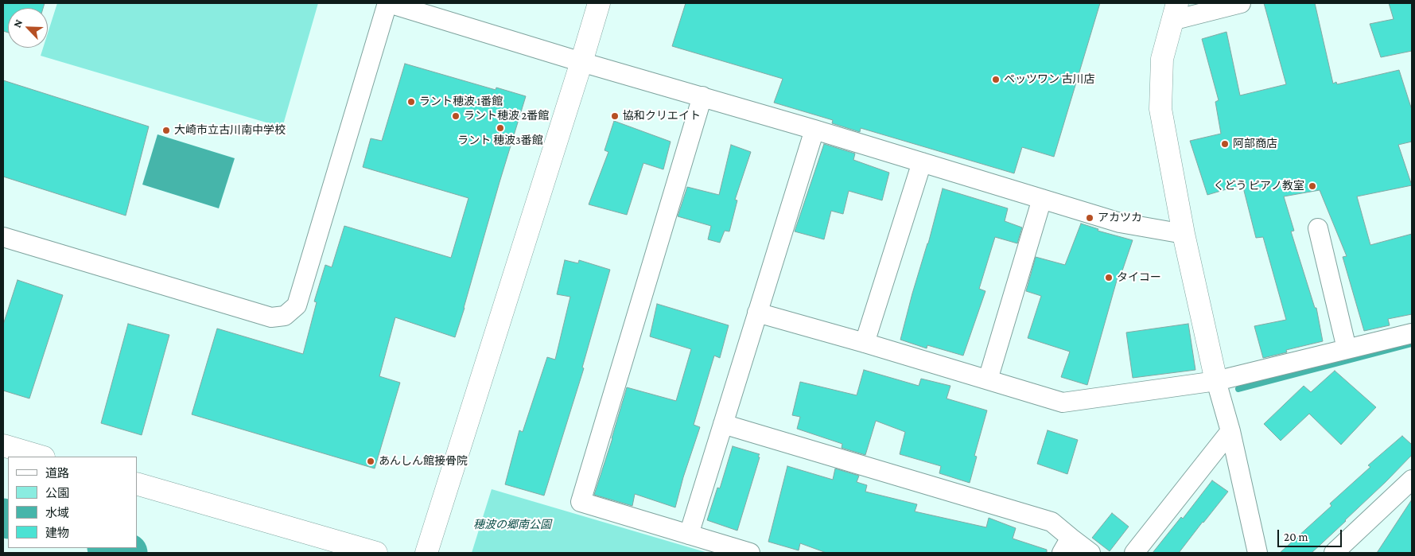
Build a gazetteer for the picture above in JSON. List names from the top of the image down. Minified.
{"parks":["穂波の郷南公園"],"places":["ペッツワン 古川店","ラント穂波 1番館","ラント穂波 2番館","協和クリエイト","ラント 穂波3番館","大崎市立古川南中学校","阿部商店","くどう ピアノ教室","アカツカ","タイコー","あんしん館接骨院"],"legend":["道路","公園","水域","建物"],"scale_bar":"20 m","north":"top left"}
